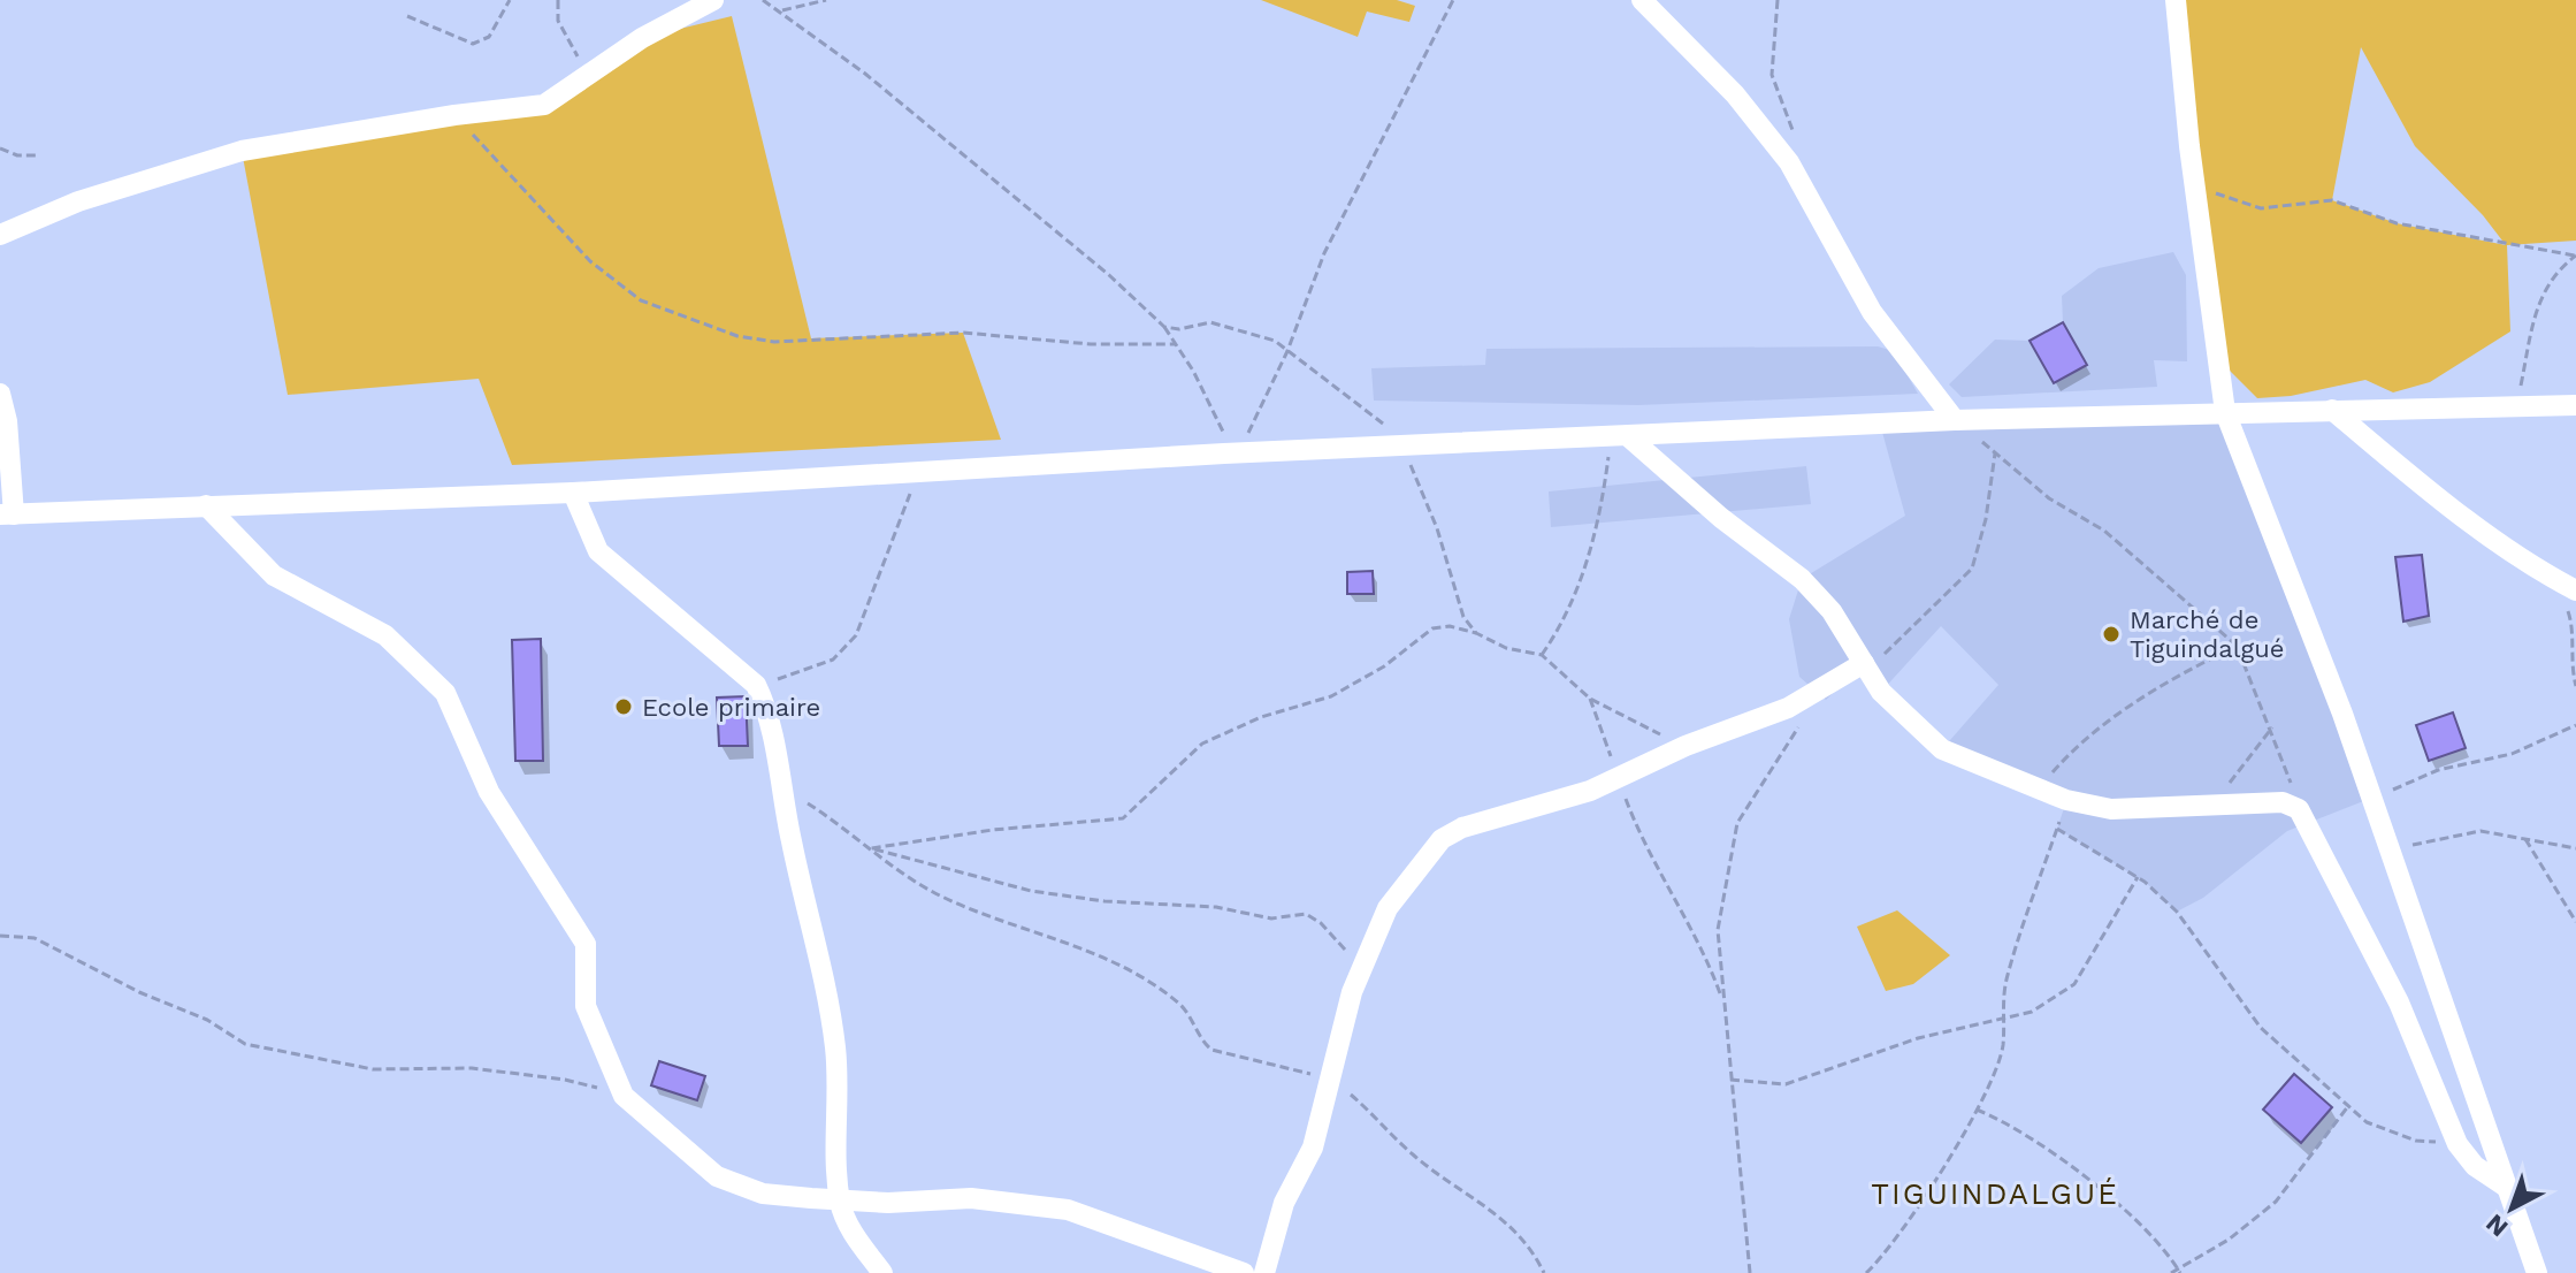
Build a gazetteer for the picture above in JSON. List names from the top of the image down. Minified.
{"districts":["TIGUINDALGUÉ"],"places":["Marché de Tiguindalgué","Ecole primaire"],"north":"bottom left"}
